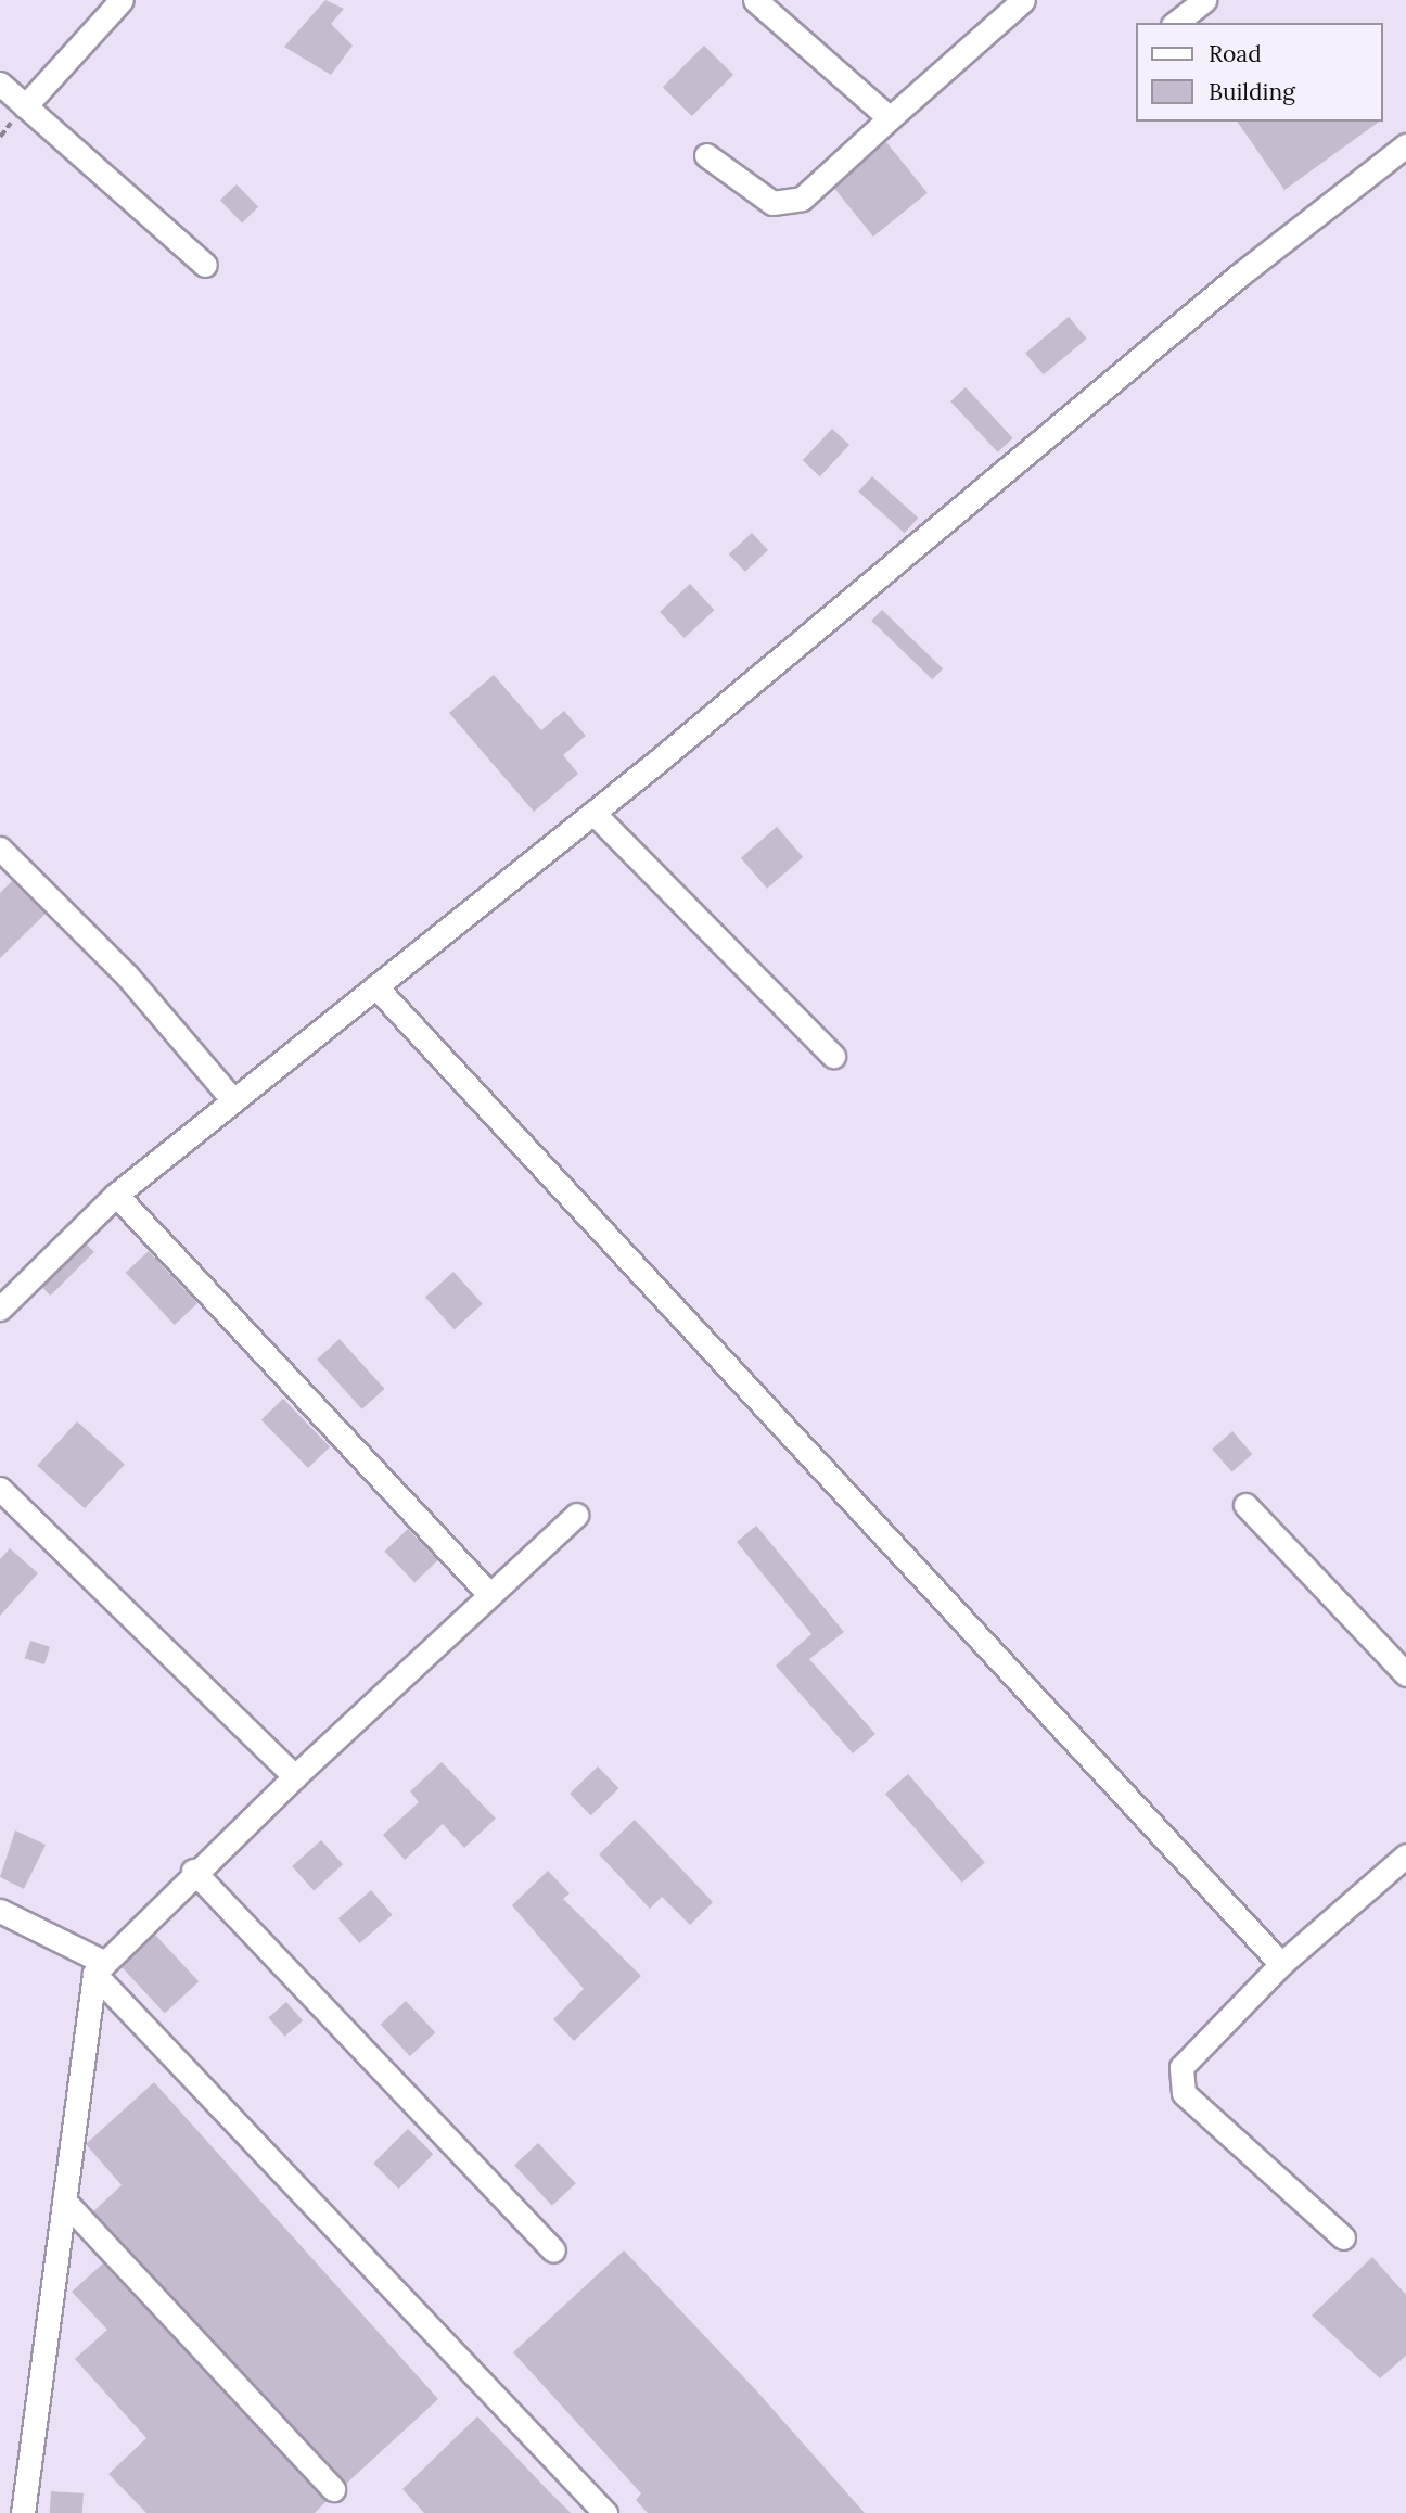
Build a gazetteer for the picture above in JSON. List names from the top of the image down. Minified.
{"legend":["Road","Building"]}
